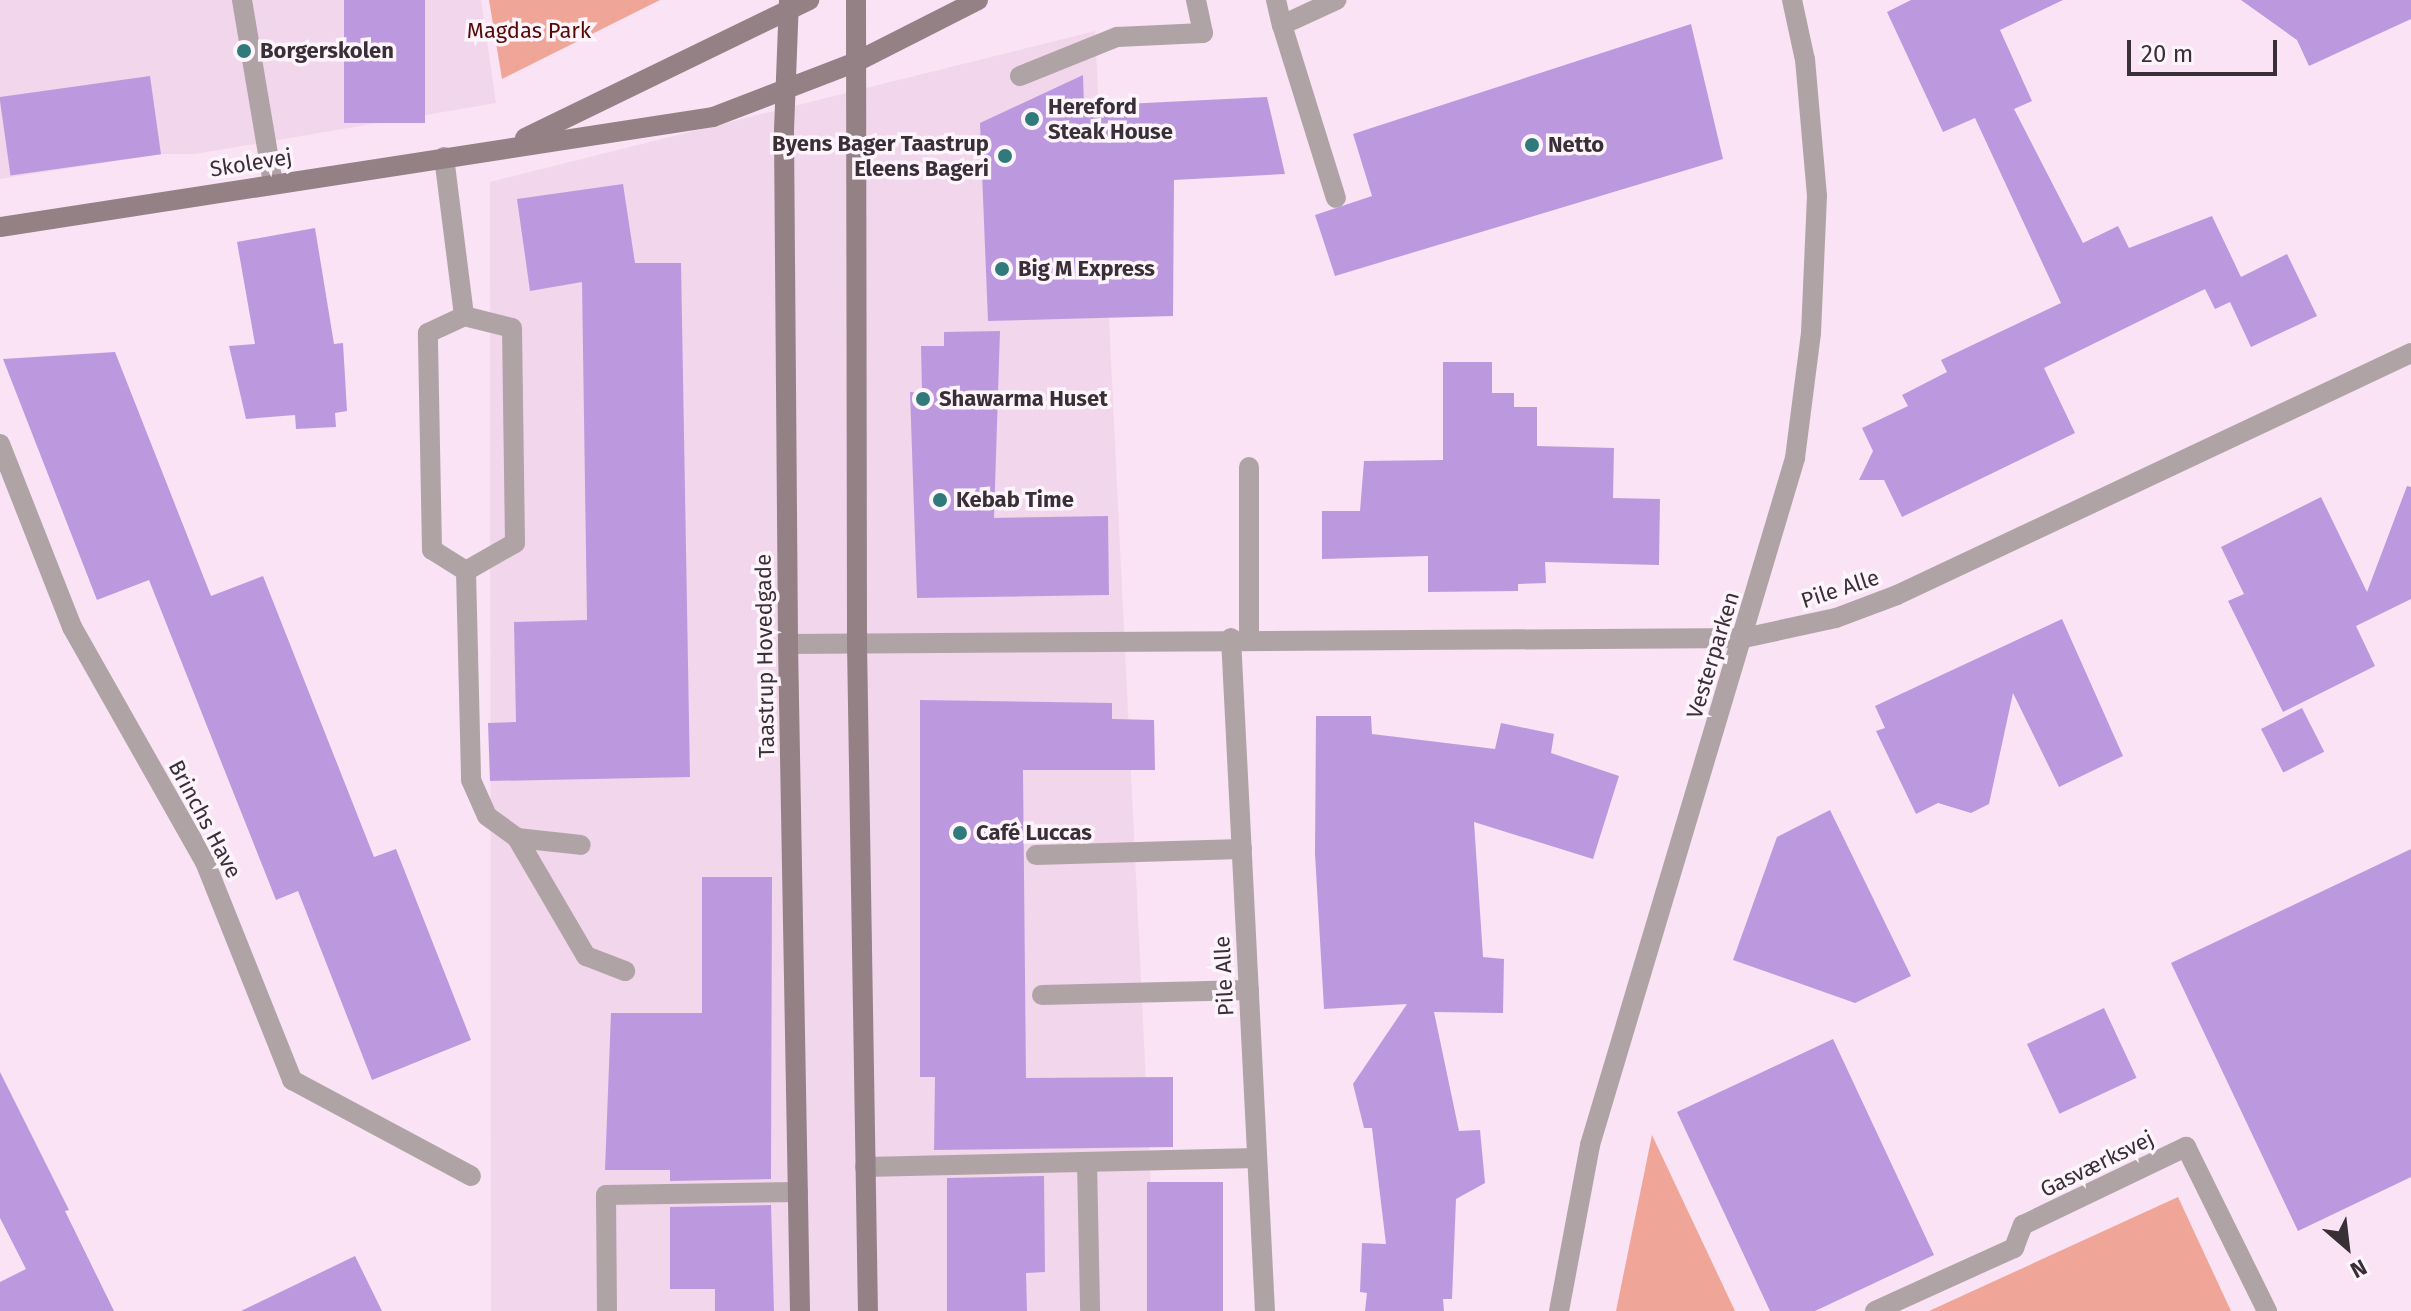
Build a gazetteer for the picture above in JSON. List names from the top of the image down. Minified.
{"streets":{"street":["Skolevej","Pile Alle","Vesterparken","Taastrup Hovedgade","Brinchs Have","Gasværksvej"]},"crossings":[["Skolevej","Taastrup Hovedgade"],["Pile Alle","Vesterparken"],["Pile Alle","Taastrup Hovedgade"]],"parks":["Magdas Park"],"places":["Borgerskolen","Hereford Steak House","Netto","Byens Bager Taastrup Eleens Bageri","Big M Express","Shawarma Huset","Kebab Time","Café Luccas"],"scale_bar":"20 m","north":"bottom right"}
